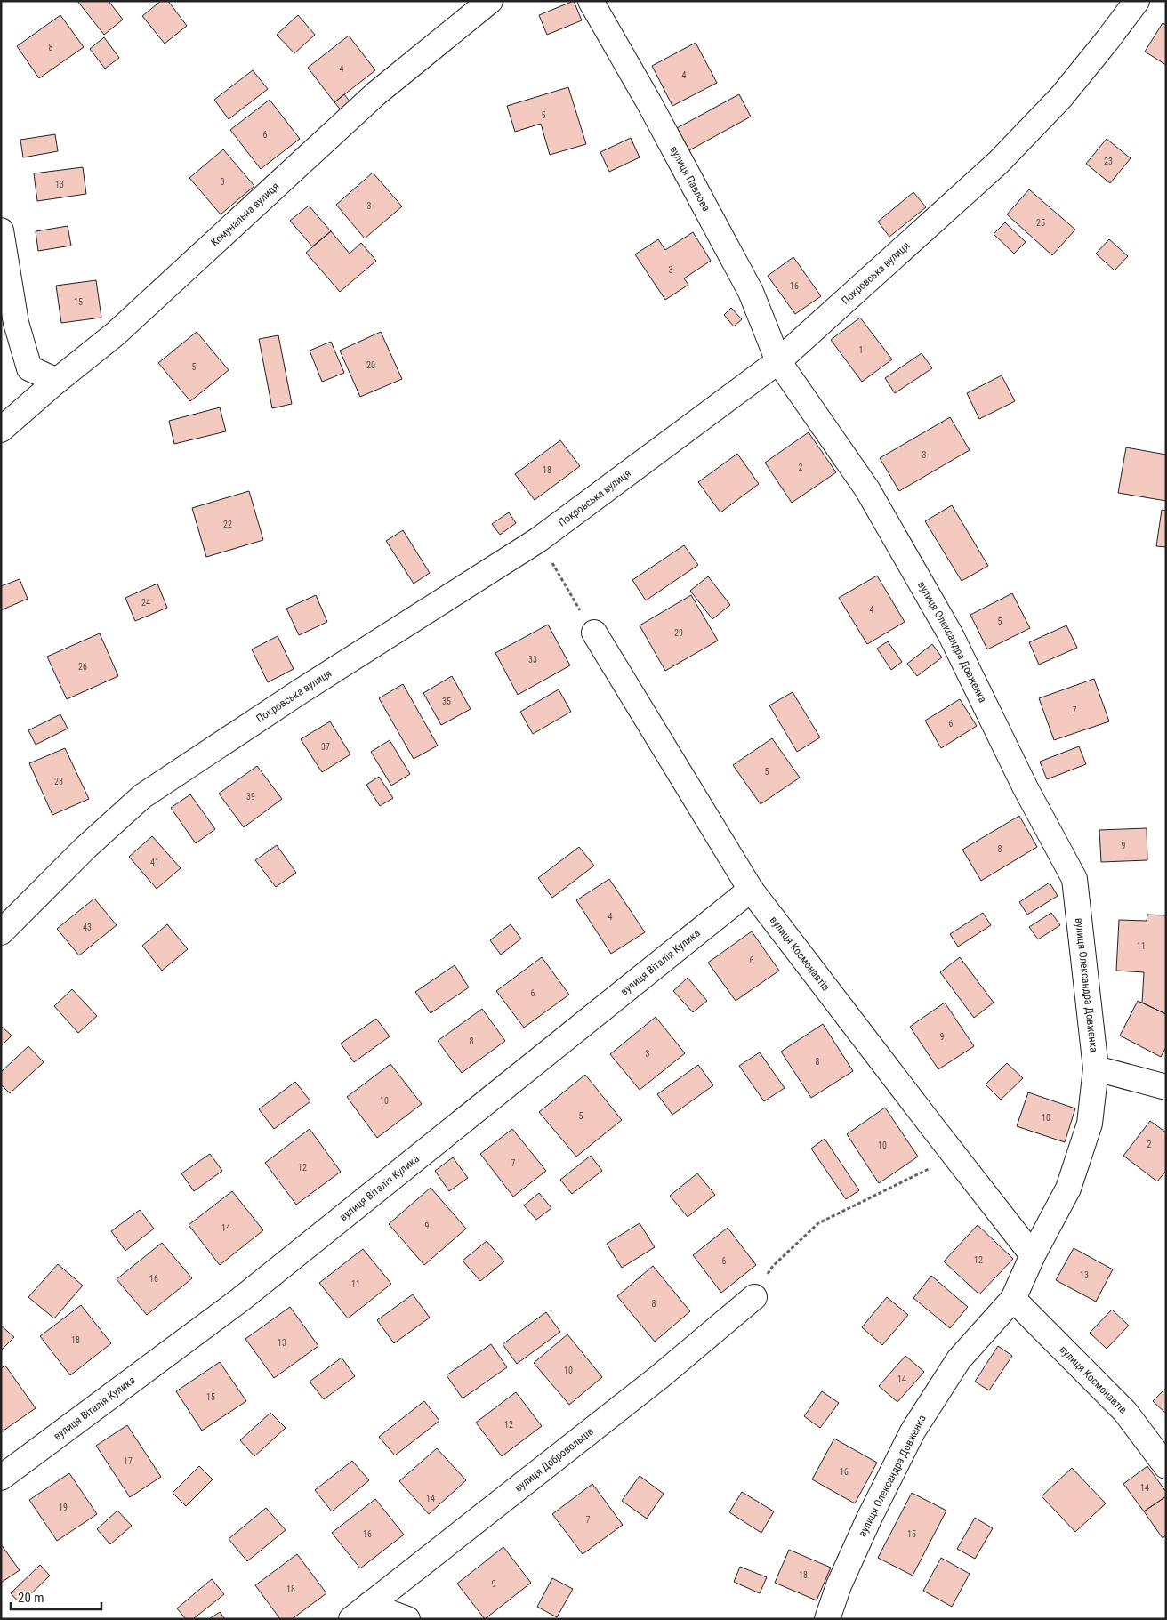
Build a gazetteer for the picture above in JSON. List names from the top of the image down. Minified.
{"streets":{"street":["вулиця Павлова","Комунальна вулиця","Покровська вулиця","вулиця Олександра Довженка","вулиця Космонавтів","вулиця Віталія Кулика","вулиця Добровольців"]},"crossings":[["вулиця Павлова","Покровська вулиця"],["вулиця Павлова","вулиця Олександра Довженка"],["Покровська вулиця","вулиця Олександра Довженка"],["вулиця Олександра Довженка","вулиця Космонавтів"],["вулиця Космонавтів","вулиця Віталія Кулика"]],"house_numbers":["8","4","4","5","6","23","8","13","3","25","3","16","15","1","20","5","3","2","18","22","24","4","5","29","33","26","35","7","6","37","5","28","39","9","8","41","4","43","11","6","6","9","8","3","8","10","5","10","2","10","7","12","9","14","12","6","13","16","11","8","18","13","10","14","15","12","17","16","14","14","19","7","16","15","18","9","18"],"scale_bar":"20 m"}
